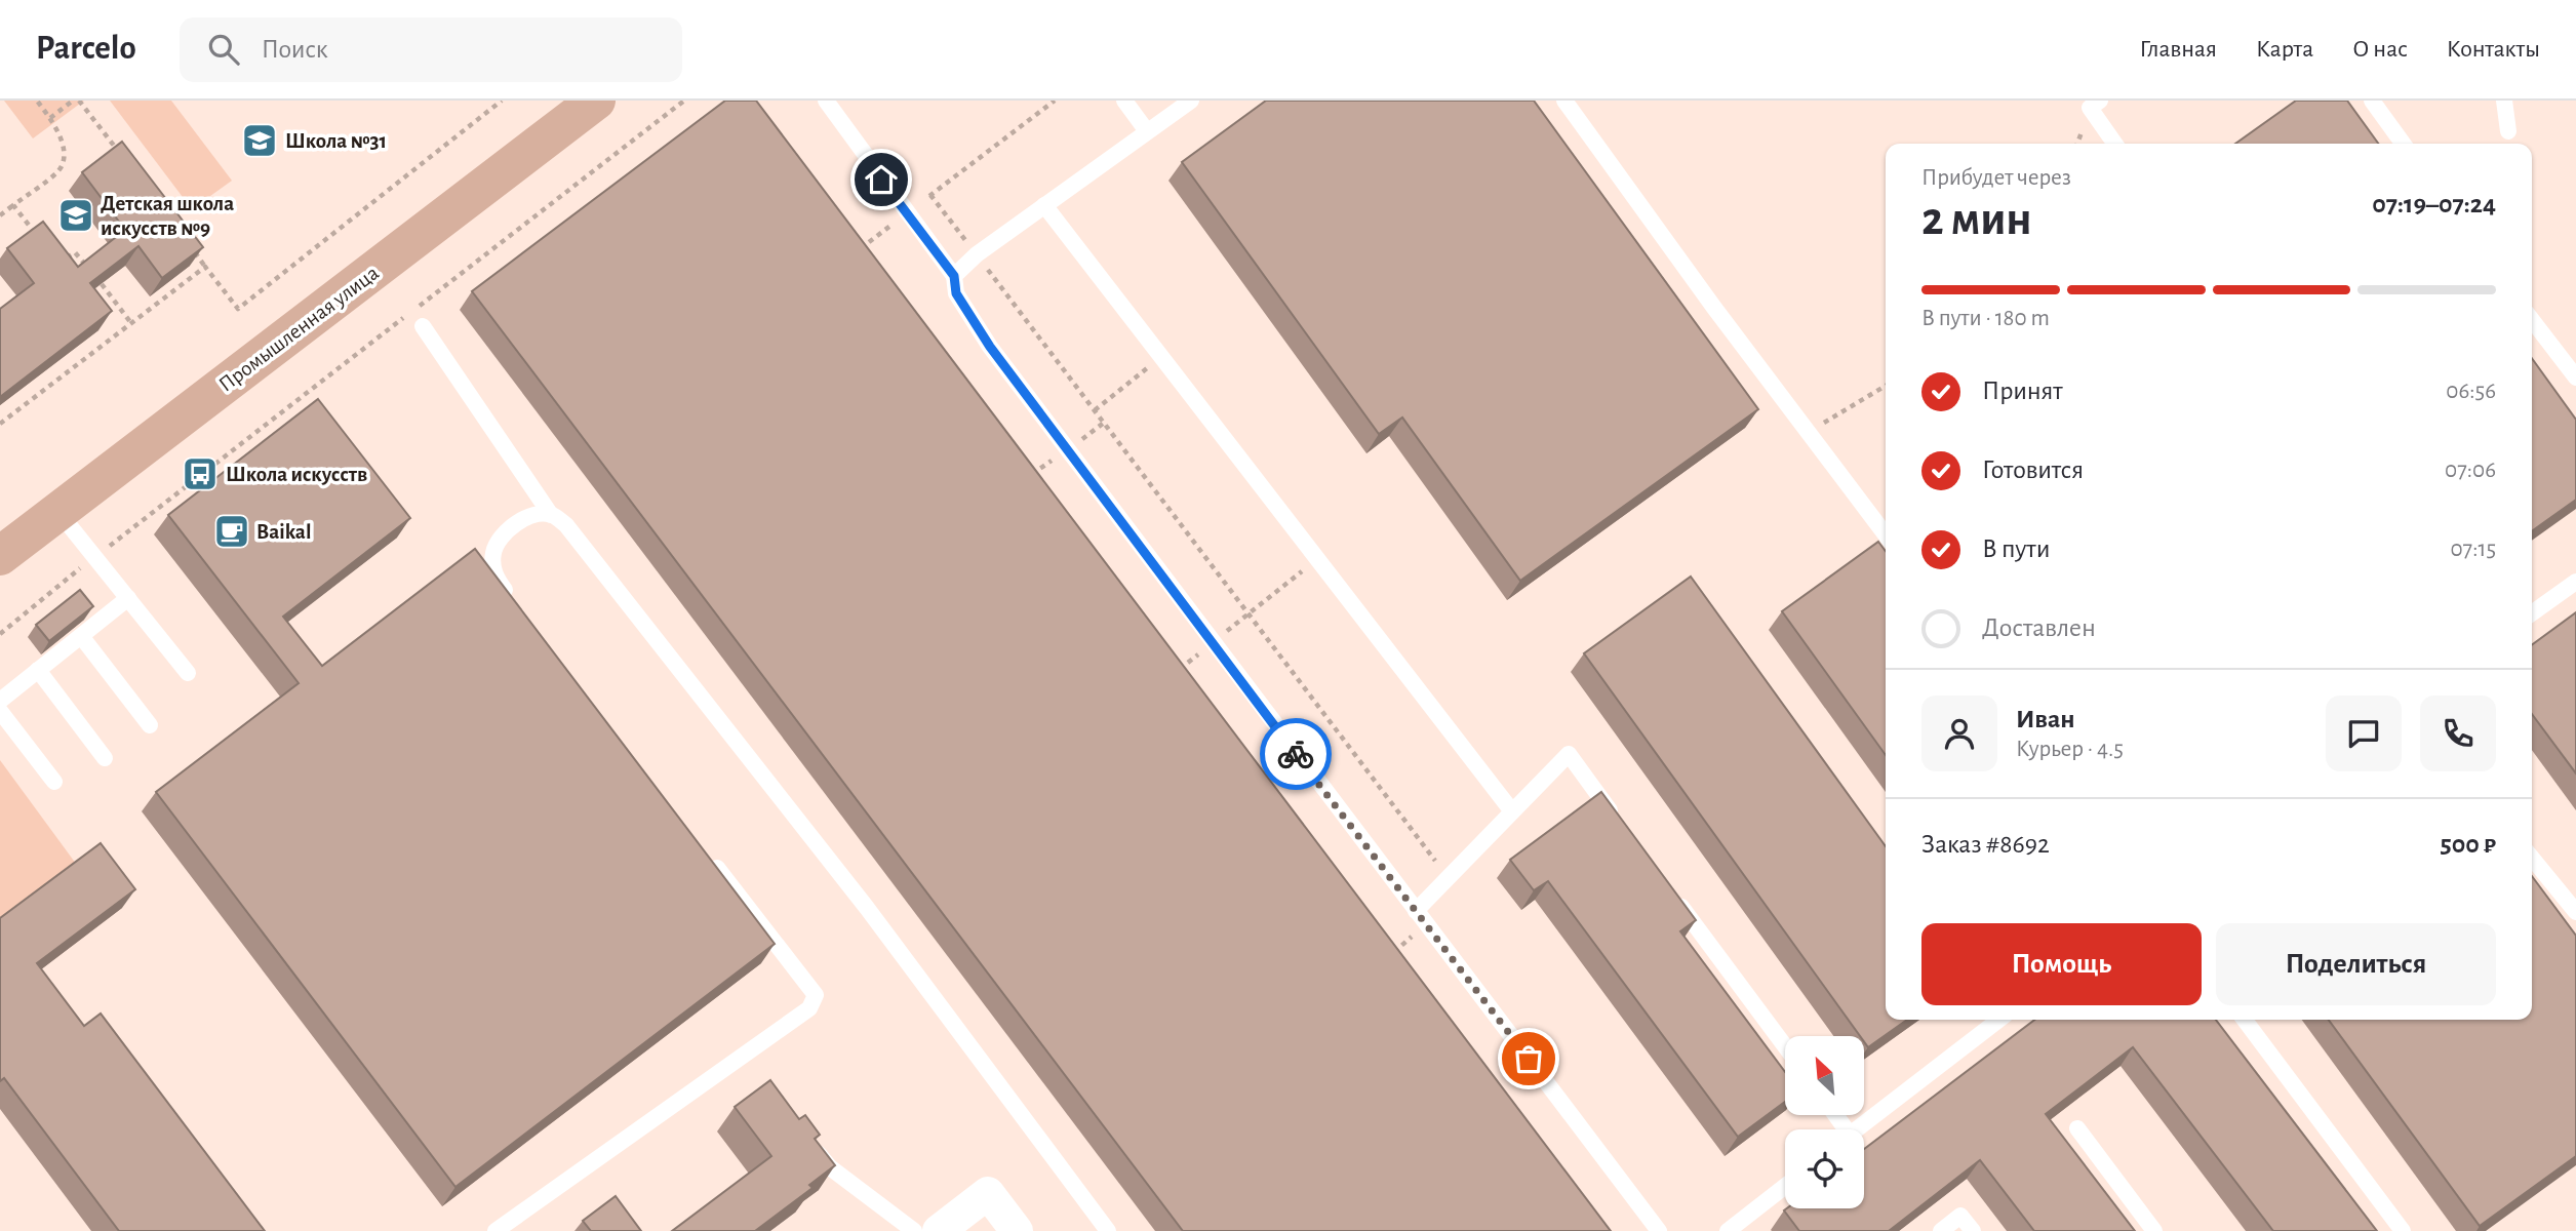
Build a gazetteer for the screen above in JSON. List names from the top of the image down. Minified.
{"streets":{"main road":["Промышленная улица"]},"places":{"school or university":["Школа №31","Детская школа искусств №9"],"bus stop":["Школа искусств"],"cafe":["Baikal"]},"north":"top left","page":{"header":"Parcelo","search":"Поиск","nav":["Главная","Карта","О нас","Контакты"],"heading":["2 мин","Прибудет через","07:19–07:24"],"panel":["Иван","Курьер · 4.5","Заказ #8692","500 ₽"],"bar":"В пути · 180 m","list":[["Принят","06:56"],["Готовится","07:06"],["В пути","07:15"],"Доставлен"],"buttons":["Помощь","Поделиться"]}}
